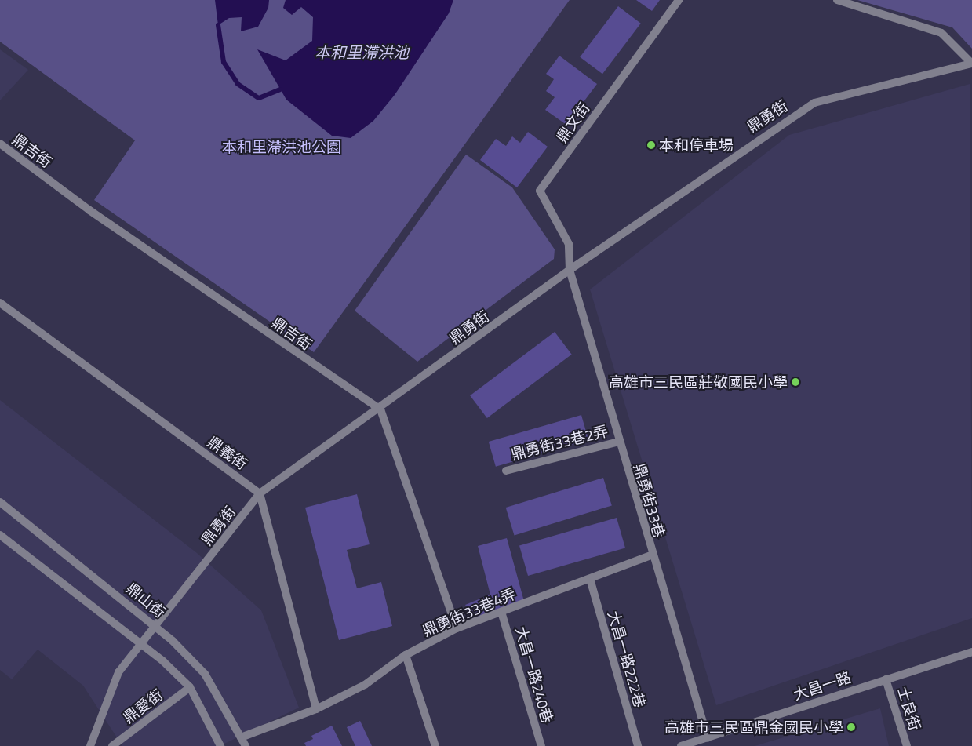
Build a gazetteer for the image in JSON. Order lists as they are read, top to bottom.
{
  "streets": {
    "street": [
      "鼎勇街",
      "鼎文街",
      "鼎吉街",
      "鼎勇街33巷2弄",
      "鼎義街",
      "鼎勇街33巷",
      "鼎山街",
      "鼎勇街33巷4弄",
      "大昌一路222巷",
      "大昌一路240巷",
      "大昌一路",
      "鼎愛街",
      "士良街"
    ]
  },
  "crossings": [
    ["鼎勇街", "鼎文街"],
    ["鼎勇街", "鼎吉街"],
    ["鼎勇街", "鼎義街"],
    ["鼎勇街", "鼎勇街33巷"],
    ["鼎勇街", "鼎山街"],
    ["鼎文街", "鼎勇街33巷"],
    ["鼎勇街33巷2弄", "鼎勇街33巷"],
    ["鼎勇街33巷", "鼎勇街33巷4弄"],
    ["鼎勇街33巷", "大昌一路"],
    ["鼎山街", "鼎勇街33巷4弄"],
    ["鼎勇街33巷4弄", "大昌一路222巷"],
    ["鼎勇街33巷4弄", "大昌一路240巷"],
    ["大昌一路", "士良街"]
  ],
  "water": ["本和里滯洪池"],
  "parks": ["本和里滯洪池公園"],
  "places": ["本和停車場", "高雄市三民區莊敬國民小學", "高雄市三民區鼎金國民小學"]
}
